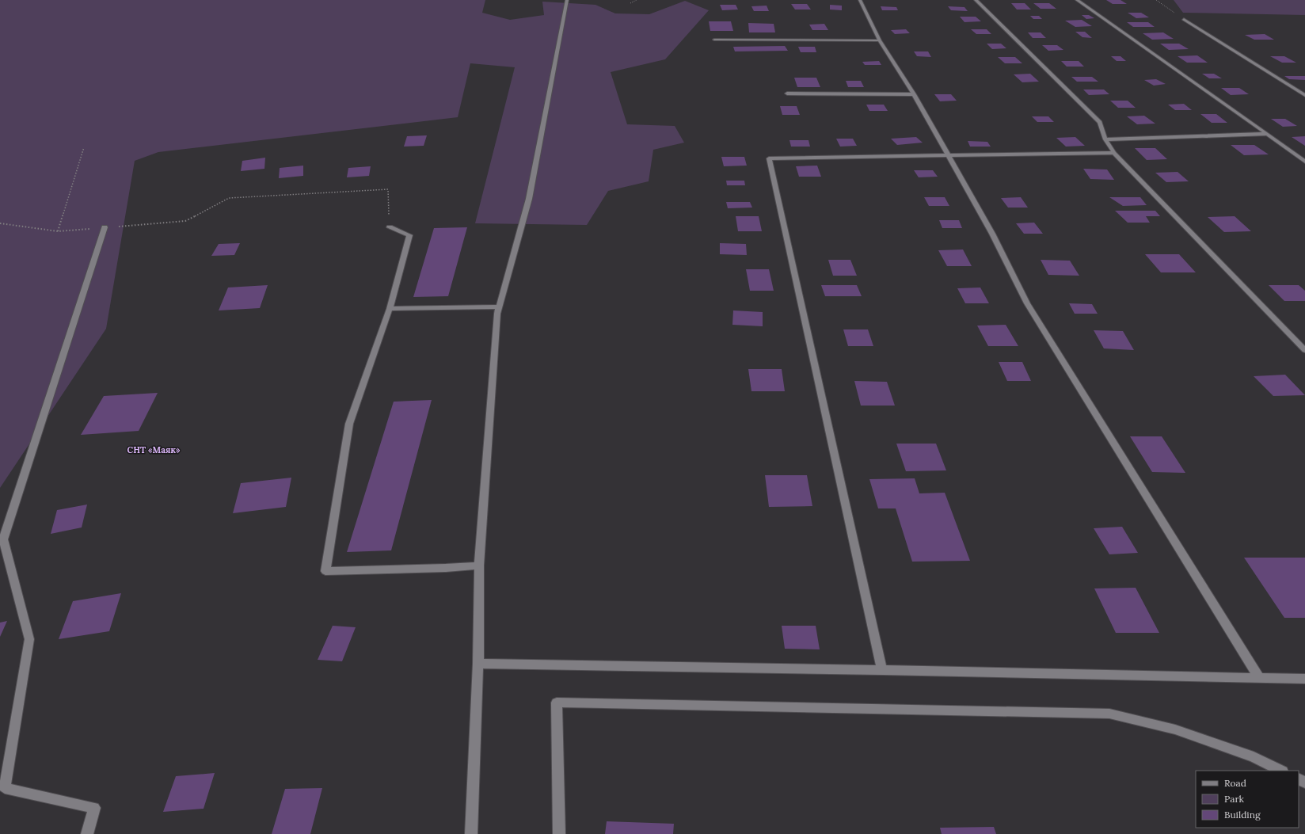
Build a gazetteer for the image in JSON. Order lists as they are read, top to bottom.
{
  "districts": ["СНТ «Маяк»"],
  "legend": ["Road", "Park", "Building"]
}
